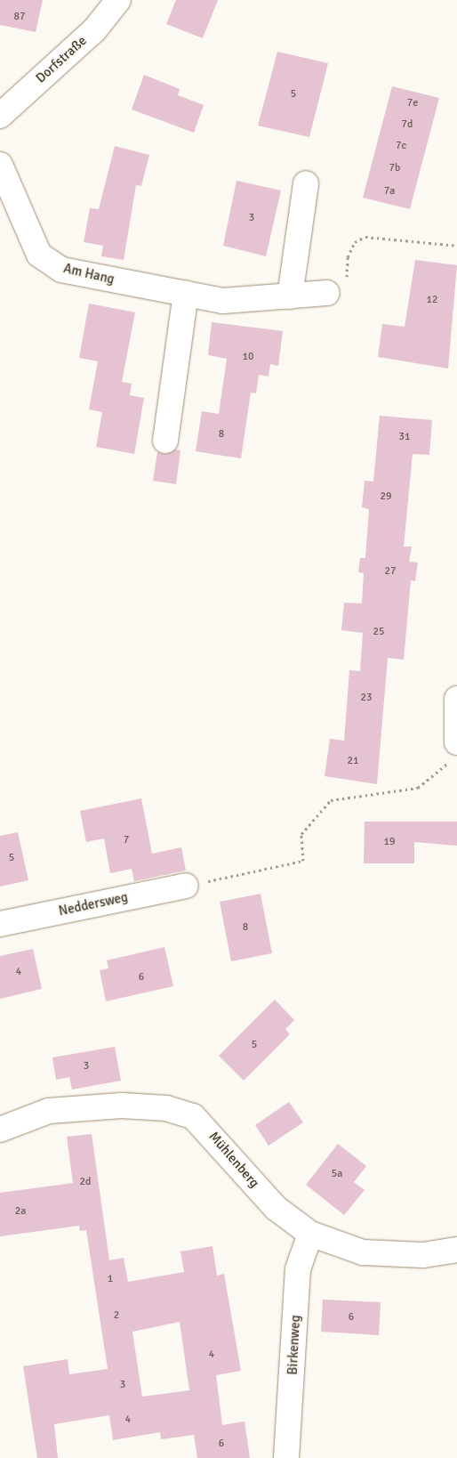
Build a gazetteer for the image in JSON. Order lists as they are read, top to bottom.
{
  "streets": {
    "street": [
      "Dorfstraße",
      "Am Hang",
      "Neddersweg",
      "Mühlenberg",
      "Birkenweg"
    ]
  },
  "crossings": [
    ["Mühlenberg", "Birkenweg"]
  ],
  "house_numbers": [
    "87",
    "5",
    "7e",
    "7d",
    "7c",
    "7b",
    "7a",
    "3",
    "12",
    "10",
    "8",
    "31",
    "29",
    "27",
    "25",
    "23",
    "21",
    "7",
    "19",
    "5",
    "8",
    "4",
    "6",
    "5",
    "3",
    "5a",
    "2d",
    "2a",
    "1",
    "2",
    "6",
    "4",
    "3",
    "4",
    "6"
  ]
}
